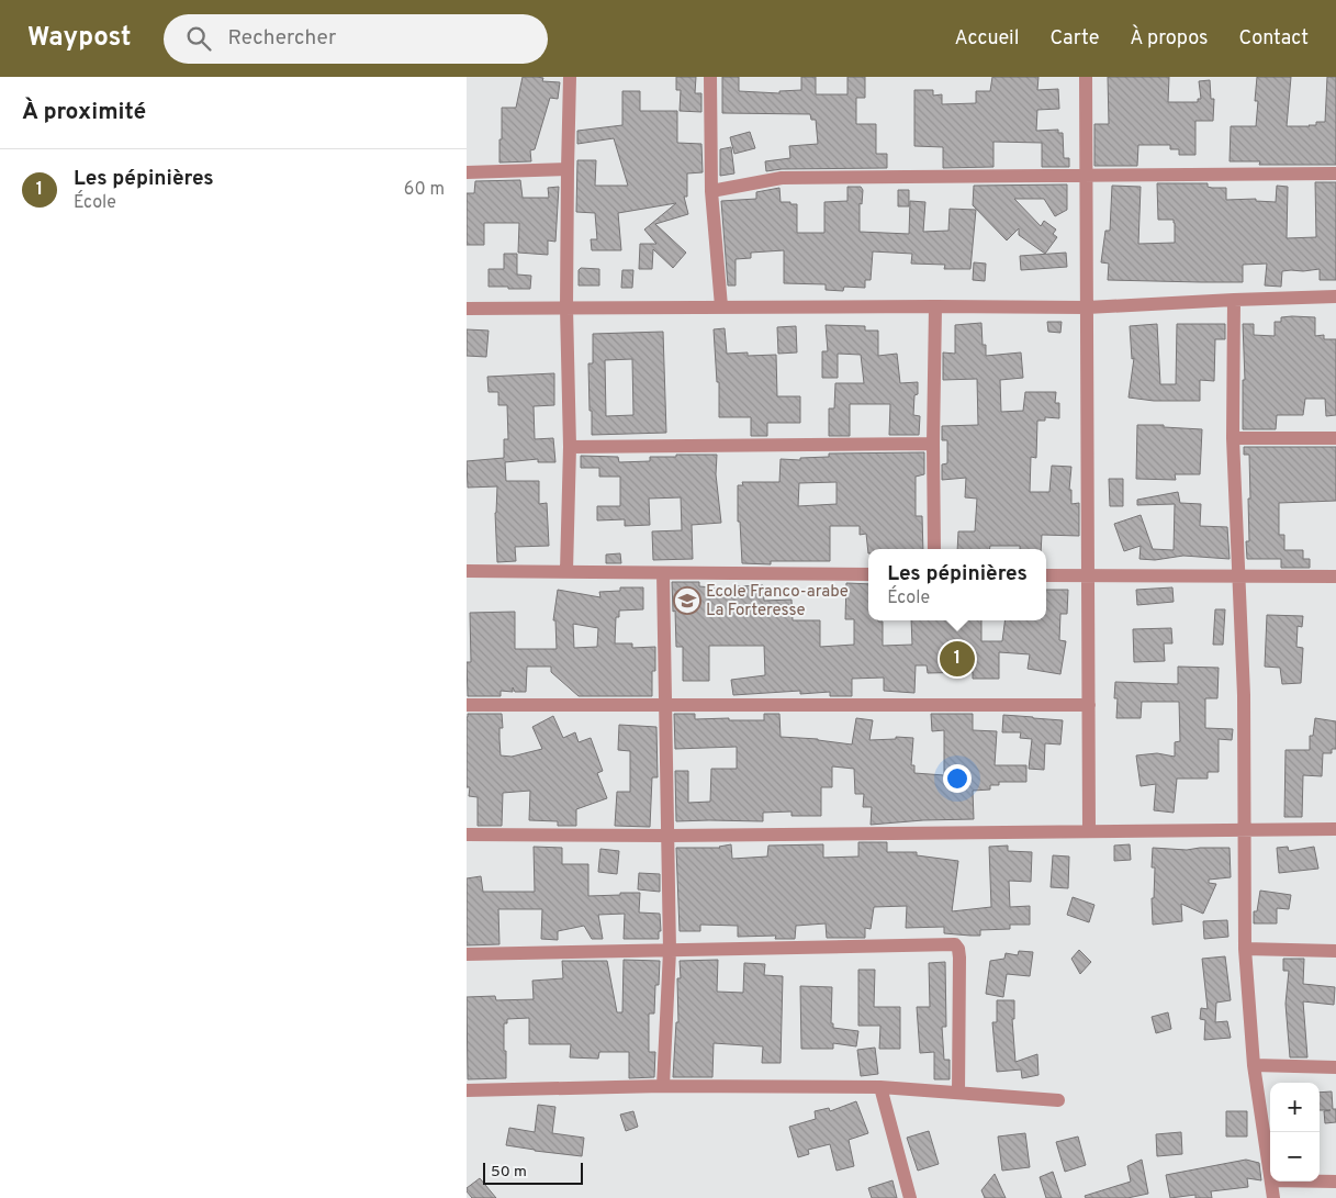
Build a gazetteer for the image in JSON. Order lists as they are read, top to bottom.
{
  "places": {
    "school or university": ["Ecole Franco-arabe La Forteresse"]
  },
  "scale_bar": "50 m",
  "page": {
    "header": "Waypost",
    "search": "Rechercher",
    "nav": [
      "Accueil",
      "Carte",
      "À propos",
      "Contact"
    ],
    "heading": "À proximité",
    "list": [
      {
        "mark": "1",
        "name": "Les pépinières",
        "note": "École",
        "value": "60 m"
      }
    ],
    "popup": ["Les pépinières", "École"],
    "pins": "1",
    "map_buttons": ["+", "−"],
    "scale": "50 m"
  }
}
